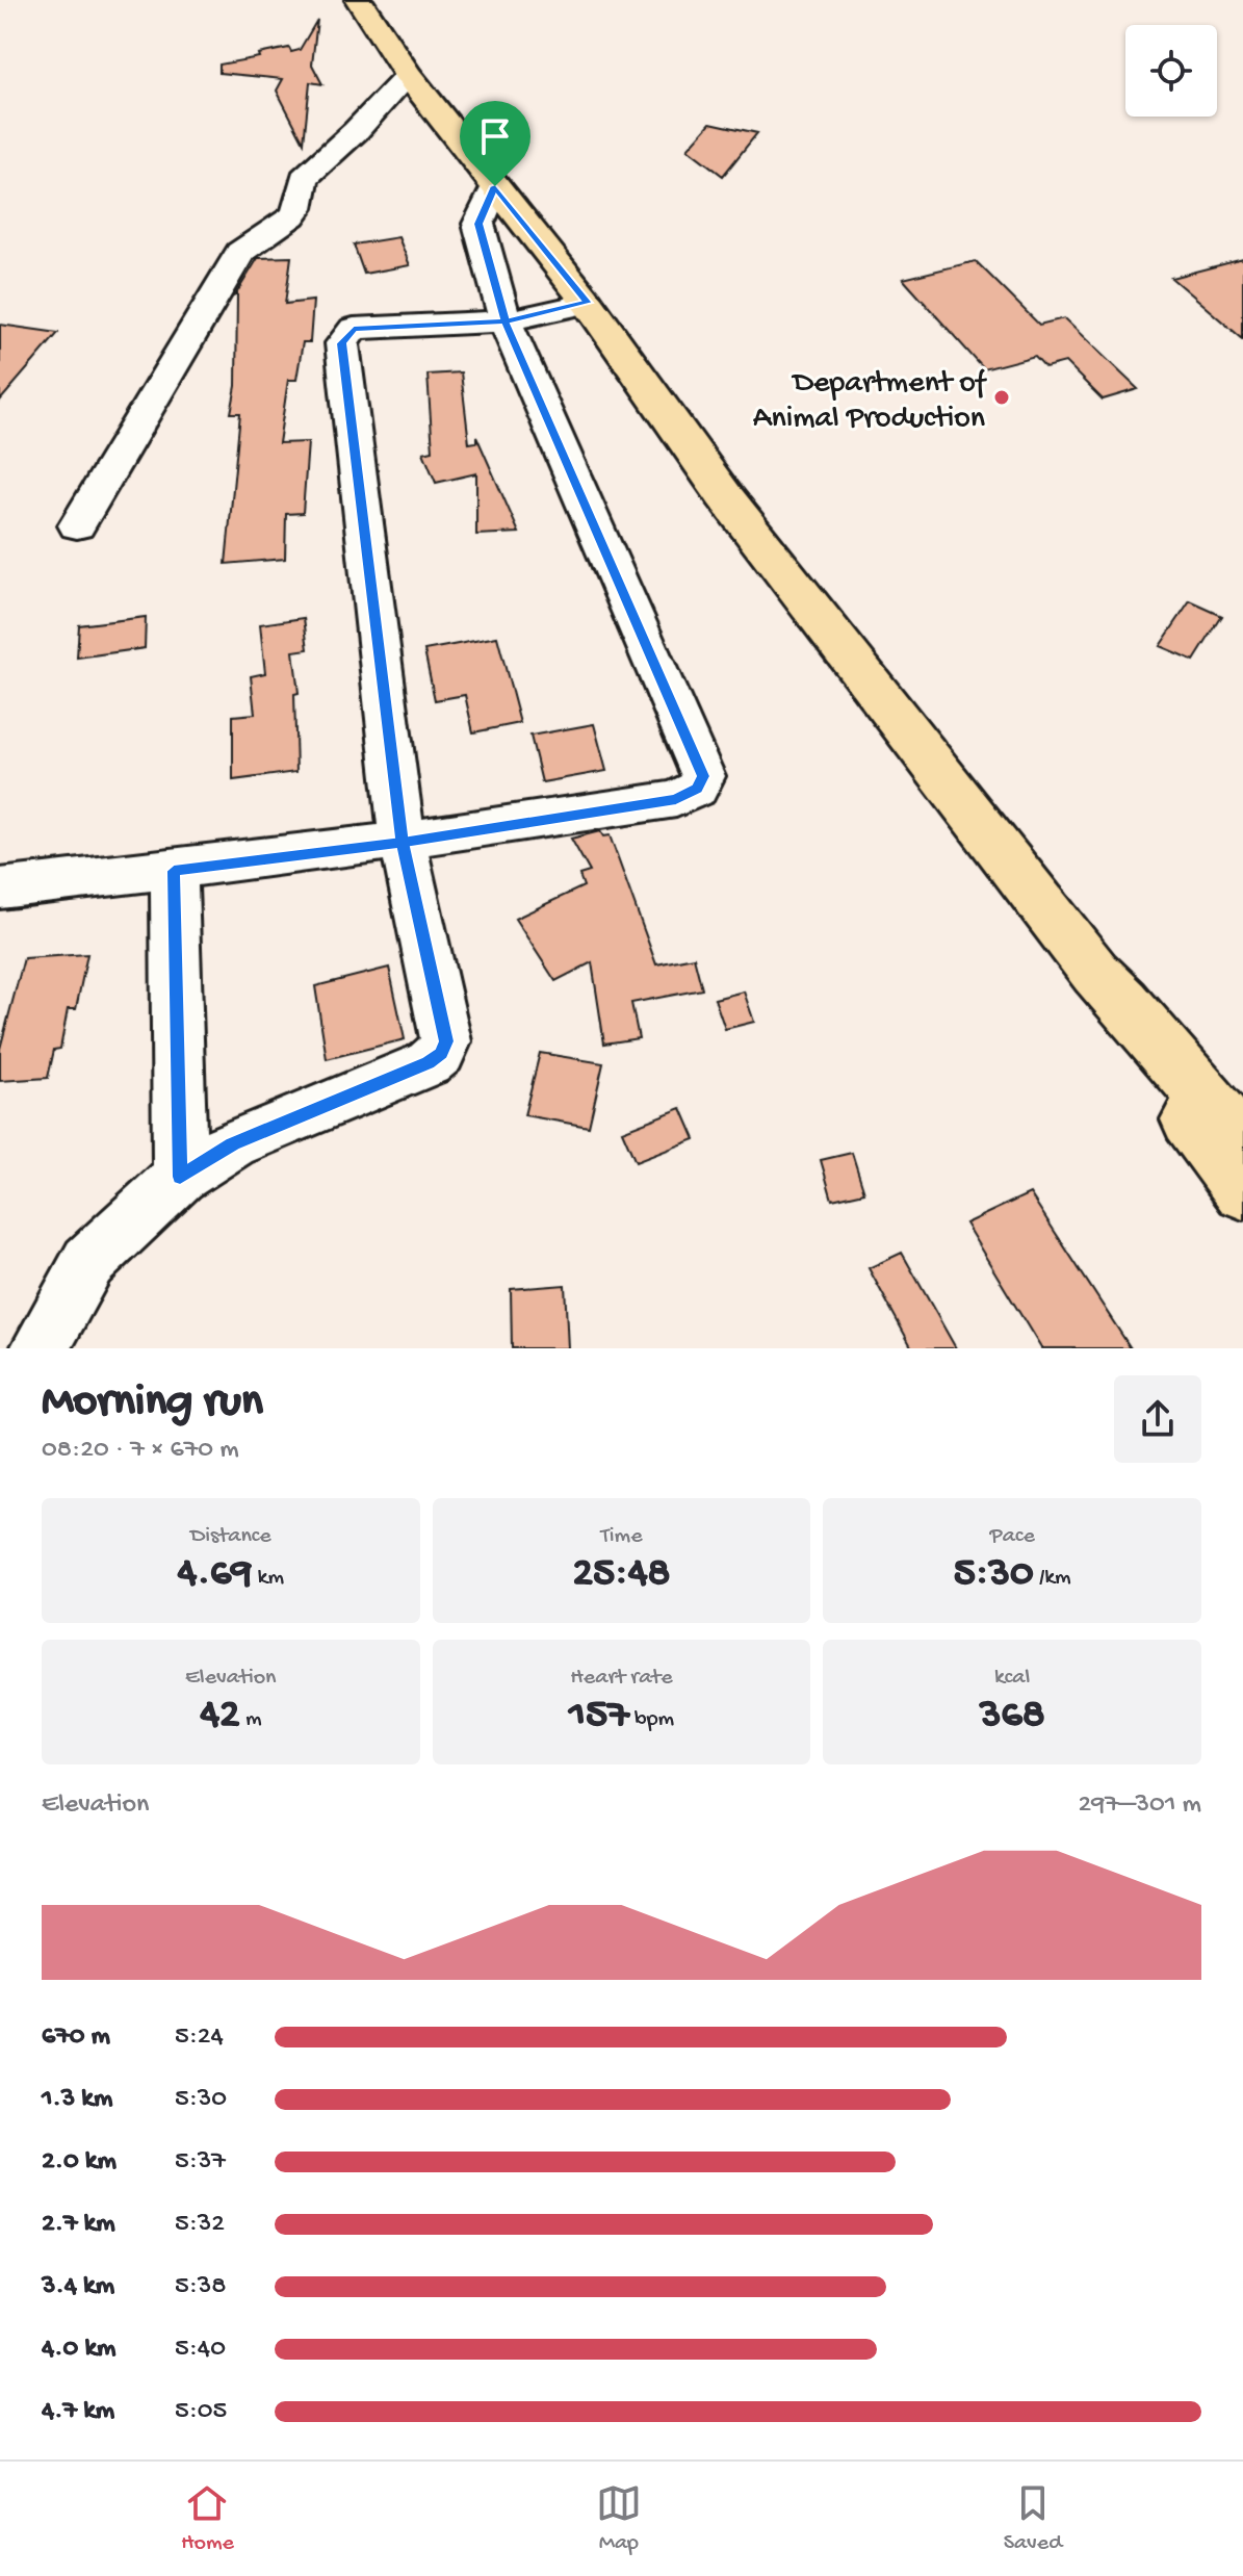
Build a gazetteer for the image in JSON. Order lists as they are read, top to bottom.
{
  "places": ["Department of Animal Production"],
  "page": {
    "heading": ["Morning run", "08:20 · 7 × 670 m"],
    "stats": [
      ["Distance", "4.69 km"],
      ["Time", "25:48"],
      ["Pace", "5:30 /km"],
      ["Elevation", "42 m"],
      ["Heart rate", "157 bpm"],
      ["kcal", "368"]
    ],
    "chart": ["Elevation", "297–301 m"],
    "list": [
      {
        "name": "670 m",
        "note": "5:24"
      },
      {
        "name": "1.3 km",
        "note": "5:30"
      },
      {
        "name": "2.0 km",
        "note": "5:37"
      },
      {
        "name": "2.7 km",
        "note": "5:32"
      },
      {
        "name": "3.4 km",
        "note": "5:38"
      },
      {
        "name": "4.0 km",
        "note": "5:40"
      },
      {
        "name": "4.7 km",
        "note": "5:05"
      }
    ],
    "tabs": ["Home", "Map", "Saved"]
  }
}
